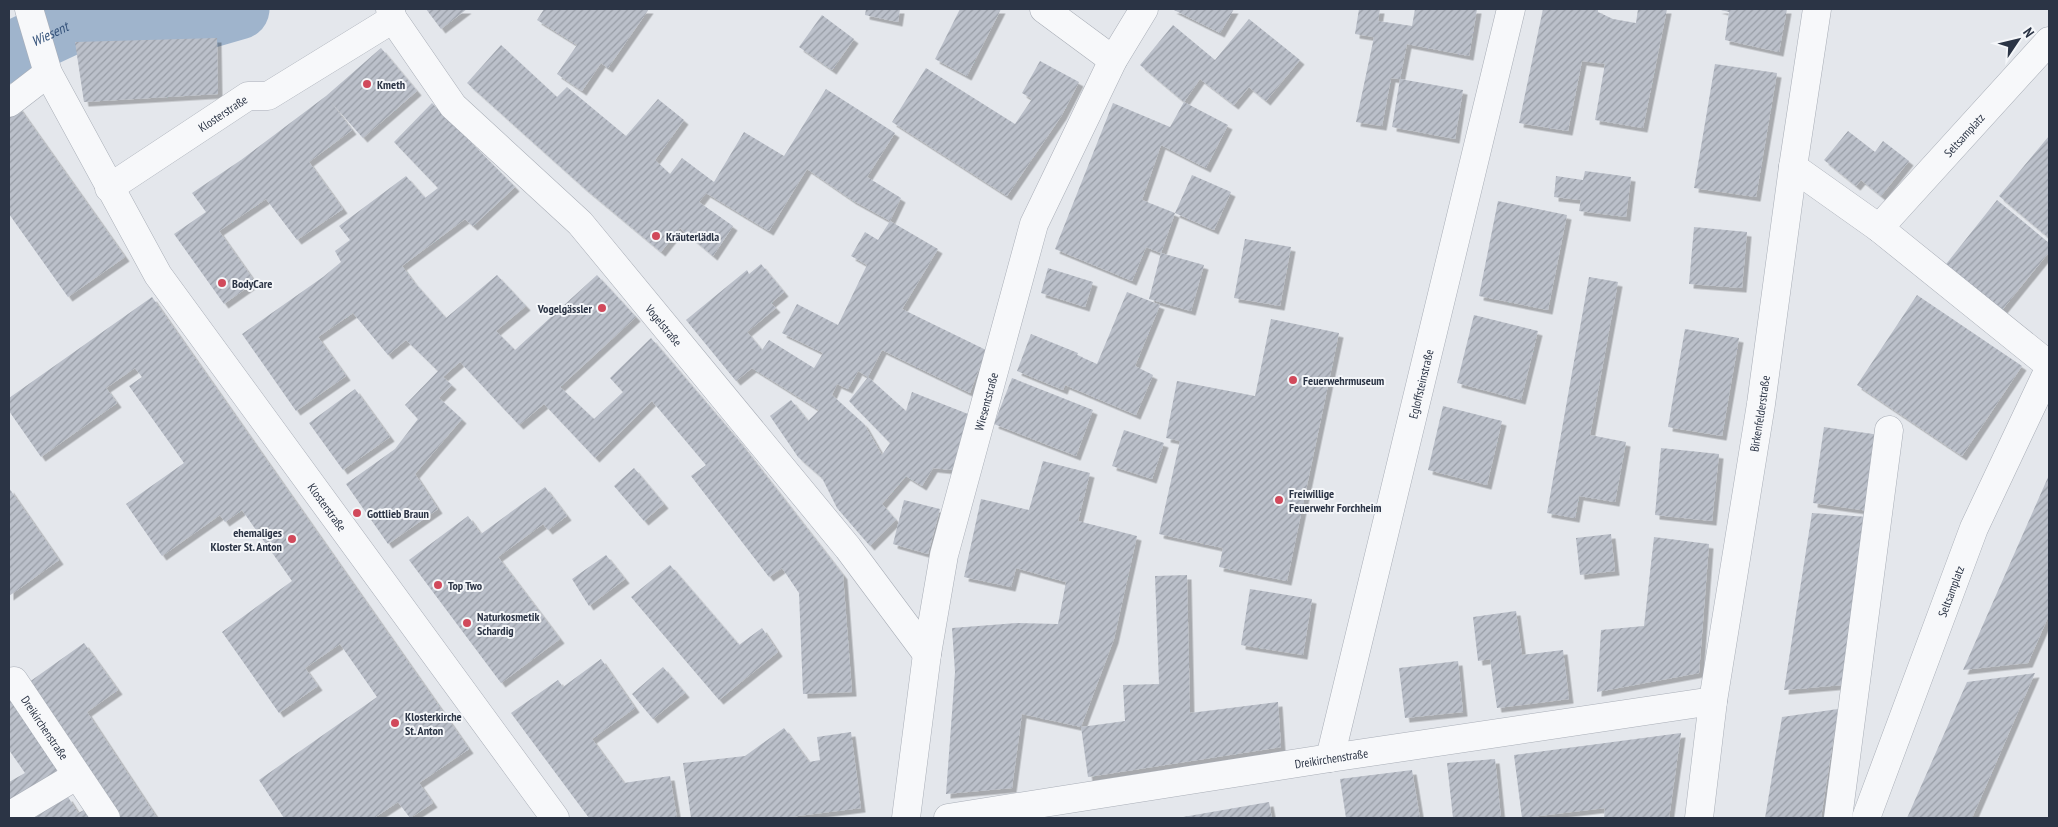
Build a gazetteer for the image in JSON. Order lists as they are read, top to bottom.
{
  "streets": {
    "street": [
      "Klosterstraße",
      "Seltsamplatz",
      "Vogelstraße",
      "Egloffsteinstraße",
      "Wiesentstraße",
      "Birkenfelderstraße",
      "Dreikirchenstraße"
    ]
  },
  "crossings": [
    ["Klosterstraße", "Vogelstraße"],
    ["Vogelstraße", "Wiesentstraße"],
    ["Egloffsteinstraße", "Dreikirchenstraße"],
    ["Birkenfelderstraße", "Dreikirchenstraße"]
  ],
  "water": ["Wiesent"],
  "places": [
    "Kmeth",
    "Kräuterlädla",
    "BodyCare",
    "Vogelgässler",
    "Feuerwehrmuseum",
    "Freiwillige Feuerwehr Forchheim",
    "Gottlieb Braun",
    "ehemaliges Kloster St. Anton",
    "Top Two",
    "Naturkosmetik Schardig",
    "Klosterkirche St. Anton"
  ],
  "north": "top right"
}
